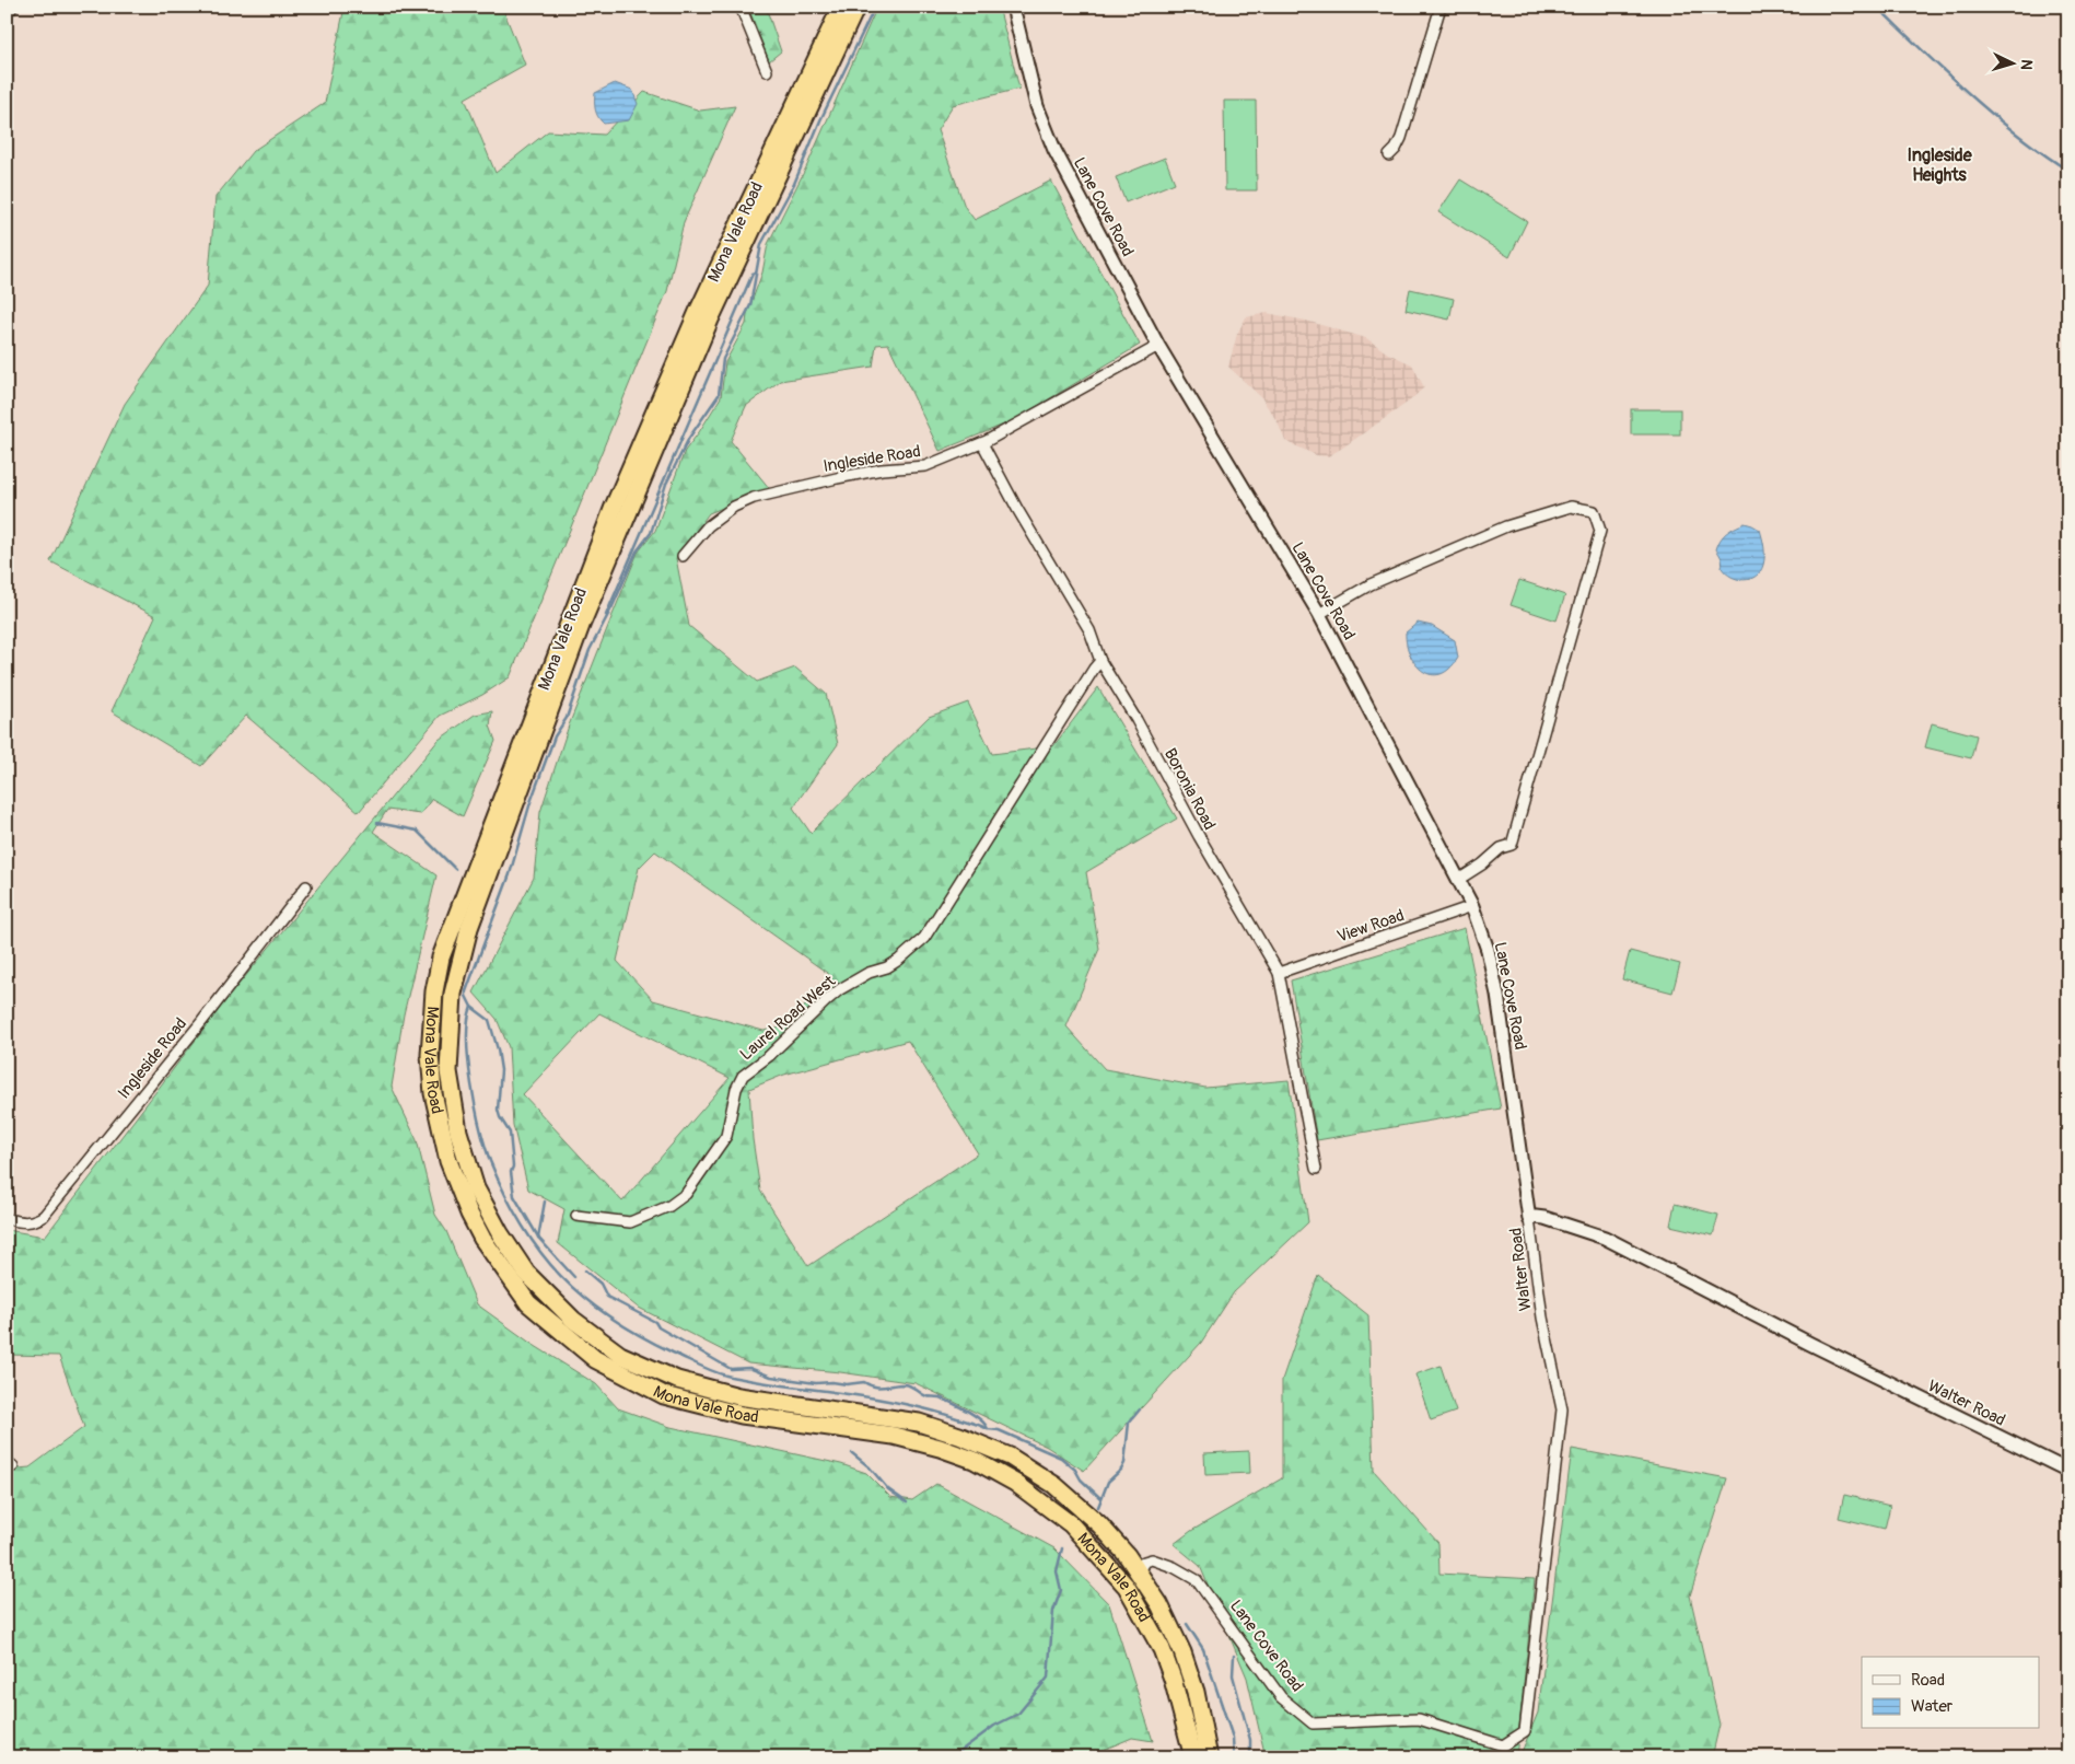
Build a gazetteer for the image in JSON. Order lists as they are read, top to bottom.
{
  "streets": {
    "highway": ["Mona Vale Road"],
    "street": [
      "Lane Cove Road",
      "Ingleside Road",
      "Boronia Road",
      "View Road",
      "Laurel Road West",
      "Walter Road"
    ]
  },
  "crossings": [
    ["Lane Cove Road", "Mona Vale Road"],
    ["Lane Cove Road", "Ingleside Road"],
    ["Lane Cove Road", "View Road"],
    ["Lane Cove Road", "Walter Road"],
    ["Ingleside Road", "Boronia Road"],
    ["Boronia Road", "View Road"],
    ["Boronia Road", "Laurel Road West"]
  ],
  "districts": ["Ingleside Heights"],
  "legend": ["Road", "Water"],
  "north": "right"
}
